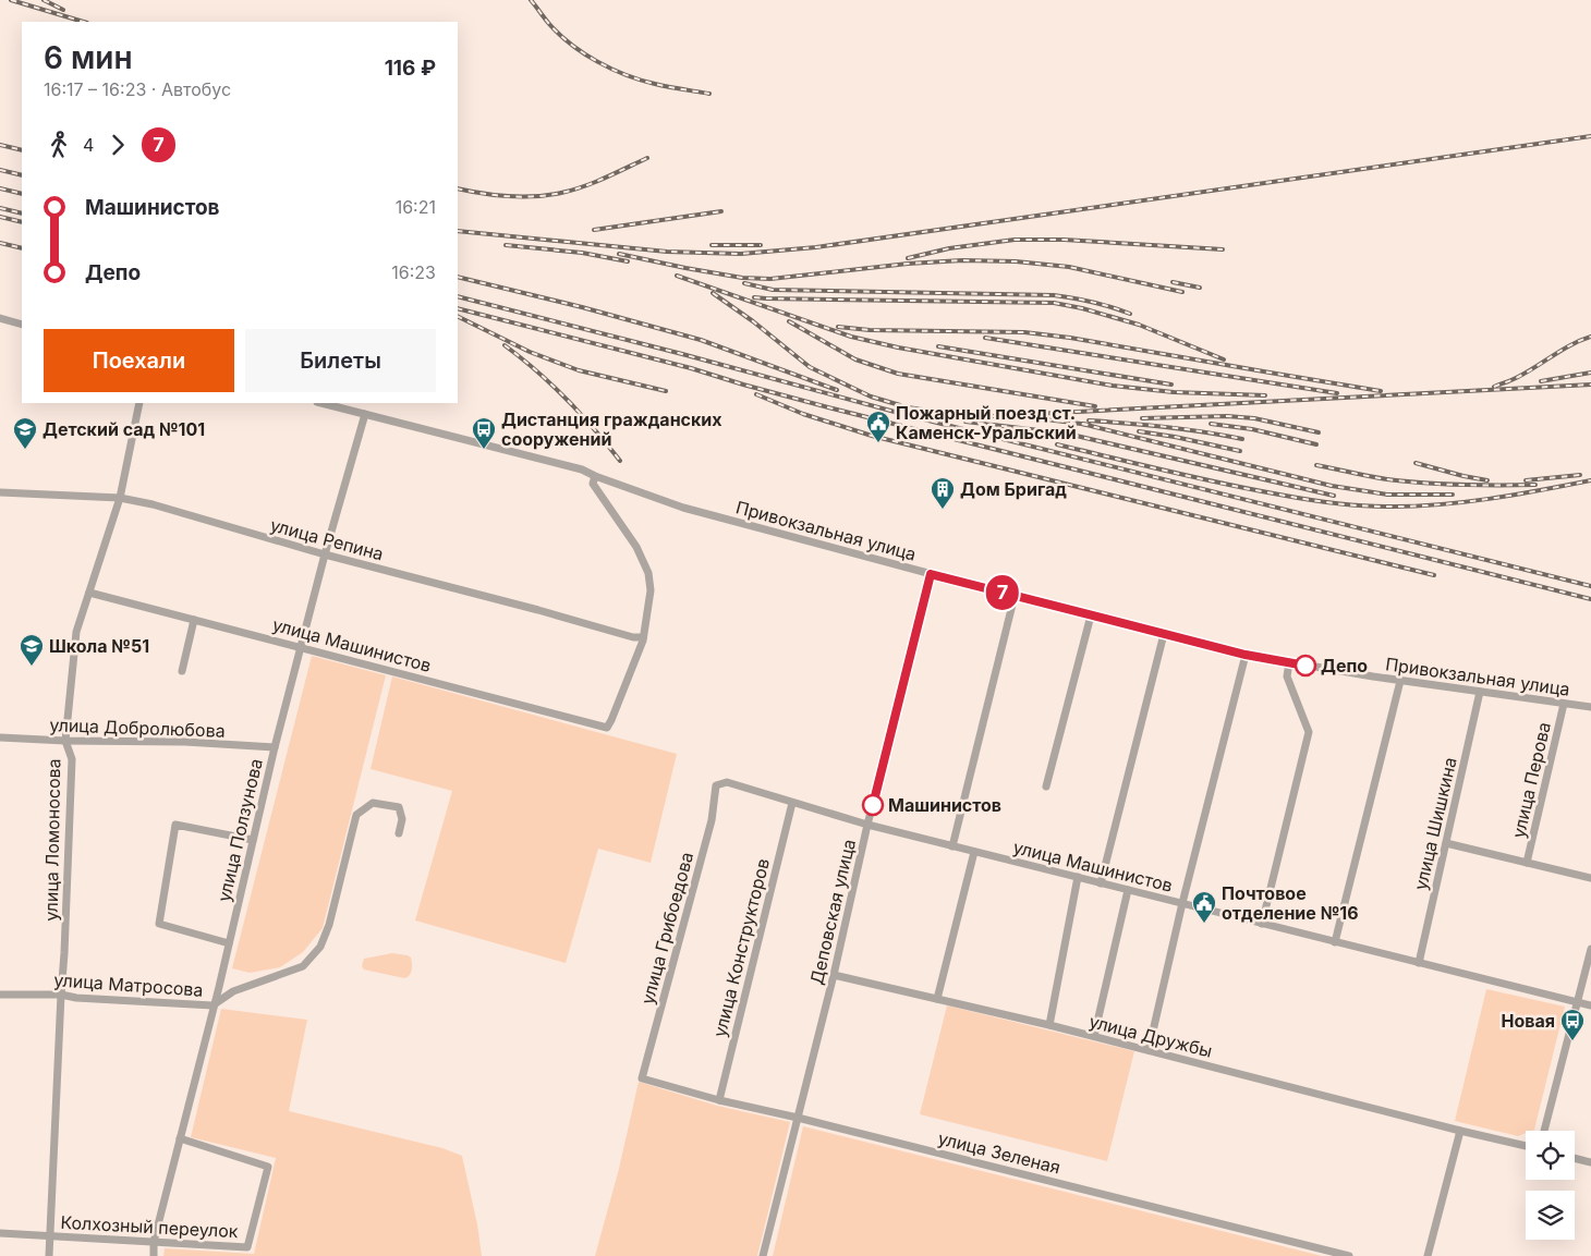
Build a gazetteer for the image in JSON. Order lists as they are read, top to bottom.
{
  "streets": {
    "street": [
      "Привокзальная улица",
      "улица Репина",
      "улица Машинистов",
      "улица Добролюбова",
      "улица Перова",
      "улица Шишкина",
      "улица Ползунова",
      "улица Ломоносова",
      "Деповская улица",
      "улица Грибоедова",
      "улица Конструкторов",
      "улица Матросова",
      "улица Дружбы",
      "улица Зеленая",
      "Колхозный переулок"
    ]
  },
  "crossings": [
    ["Привокзальная улица", "улица Перова"],
    ["Привокзальная улица", "улица Шишкина"],
    ["Привокзальная улица", "улица Ползунова"],
    ["Привокзальная улица", "Деповская улица"],
    ["улица Репина", "улица Машинистов"],
    ["улица Репина", "улица Ползунова"],
    ["улица Репина", "улица Ломоносова"],
    ["улица Машинистов", "улица Шишкина"],
    ["улица Машинистов", "улица Ползунова"],
    ["улица Машинистов", "улица Ломоносова"],
    ["улица Машинистов", "Деповская улица"],
    ["улица Машинистов", "улица Грибоедова"],
    ["улица Машинистов", "улица Конструкторов"],
    ["улица Добролюбова", "улица Ползунова"],
    ["улица Добролюбова", "улица Ломоносова"],
    ["улица Ползунова", "улица Матросова"],
    ["улица Ползунова", "Колхозный переулок"],
    ["улица Ломоносова", "улица Матросова"],
    ["улица Ломоносова", "Колхозный переулок"],
    ["Деповская улица", "улица Дружбы"],
    ["Деповская улица", "улица Зеленая"],
    ["улица Грибоедова", "улица Зеленая"],
    ["улица Конструкторов", "улица Зеленая"]
  ],
  "places": {
    "public building": ["Пожарный поезд ст. Каменск-Уральский", "Почтовое отделение №16"],
    "school or university": ["Детский сад №101", "Школа №51"],
    "bus stop": ["Дистанция гражданских сооружений", "Новая"],
    "building": ["Дом Бригад"],
    "other": ["Депо", "Машинистов"]
  },
  "lines": ["bus line 7"],
  "page": {
    "on_map": "7",
    "heading": ["6 мин", "16:17 – 16:23 · Автобус", "116 ₽"],
    "legs": ["4", "7"],
    "list": [
      {
        "name": "Машинистов",
        "value": "16:21"
      },
      {
        "name": "Депо",
        "value": "16:23"
      }
    ],
    "buttons": ["Поехали", "Билеты"]
  }
}
